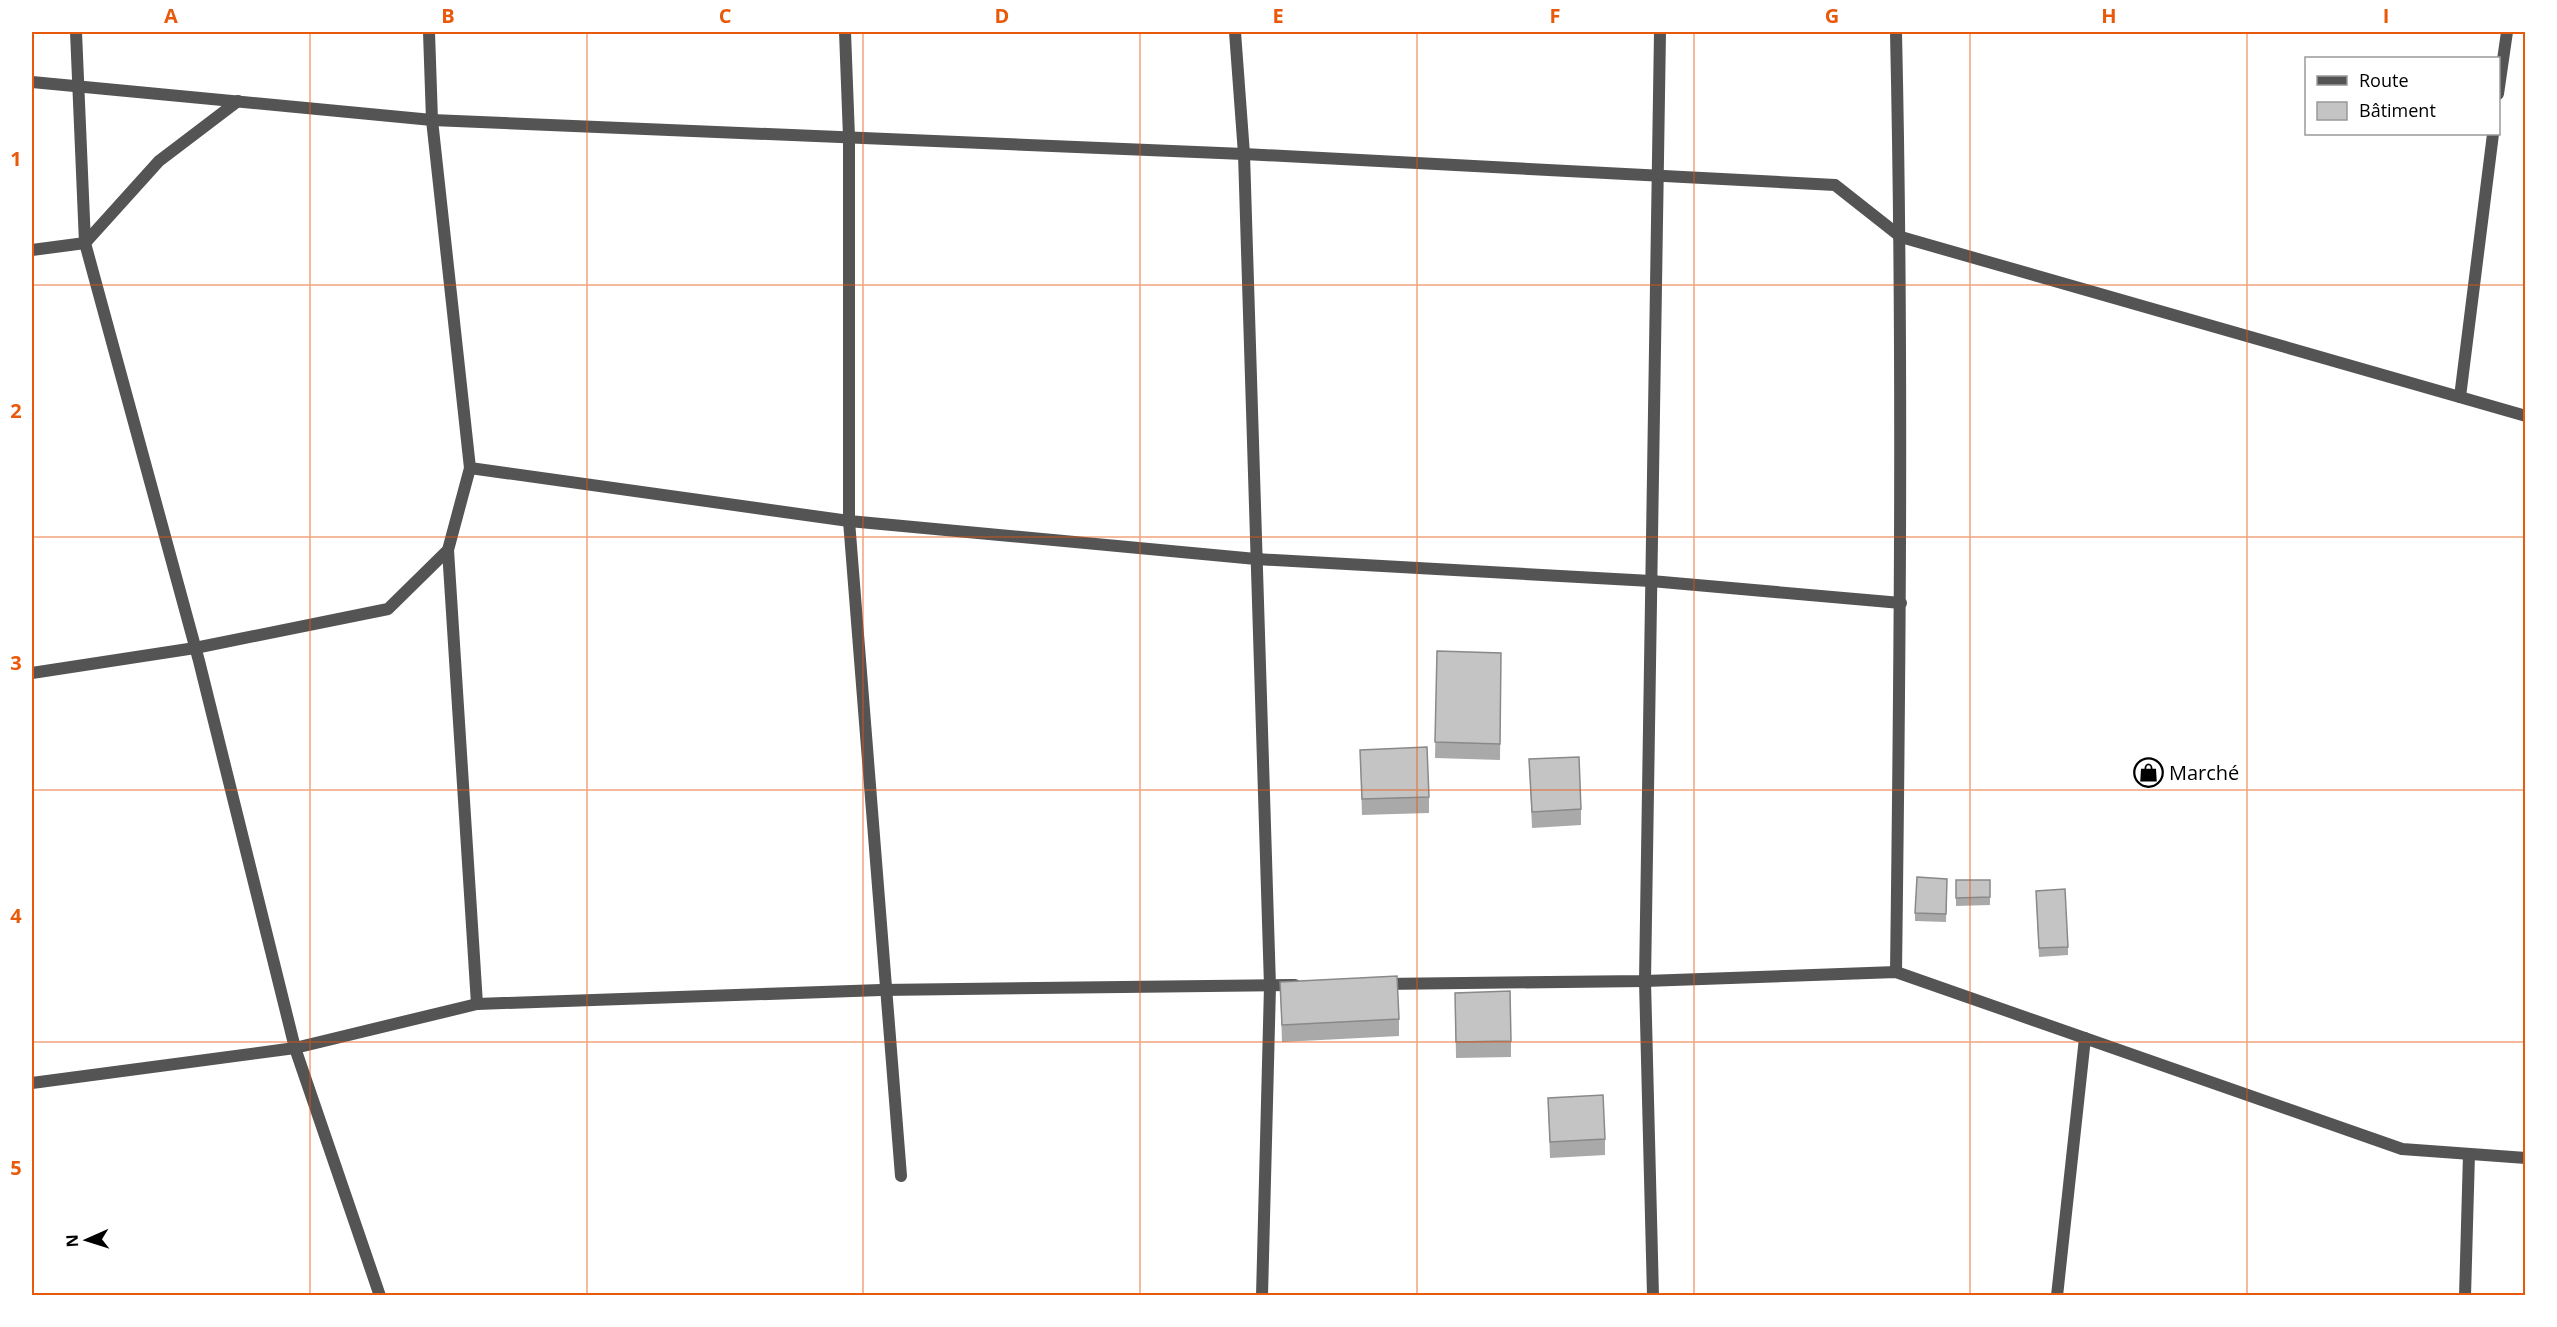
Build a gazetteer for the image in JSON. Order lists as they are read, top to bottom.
{
  "places": {
    "shop": ["Marché"]
  },
  "legend": ["Route", "Bâtiment"],
  "north": "left",
  "grid": {
    "columns": [
      "A",
      "B",
      "C",
      "D",
      "E",
      "F",
      "G",
      "H",
      "I"
    ],
    "rows": [
      "1",
      "2",
      "3",
      "4",
      "5"
    ]
  }
}
